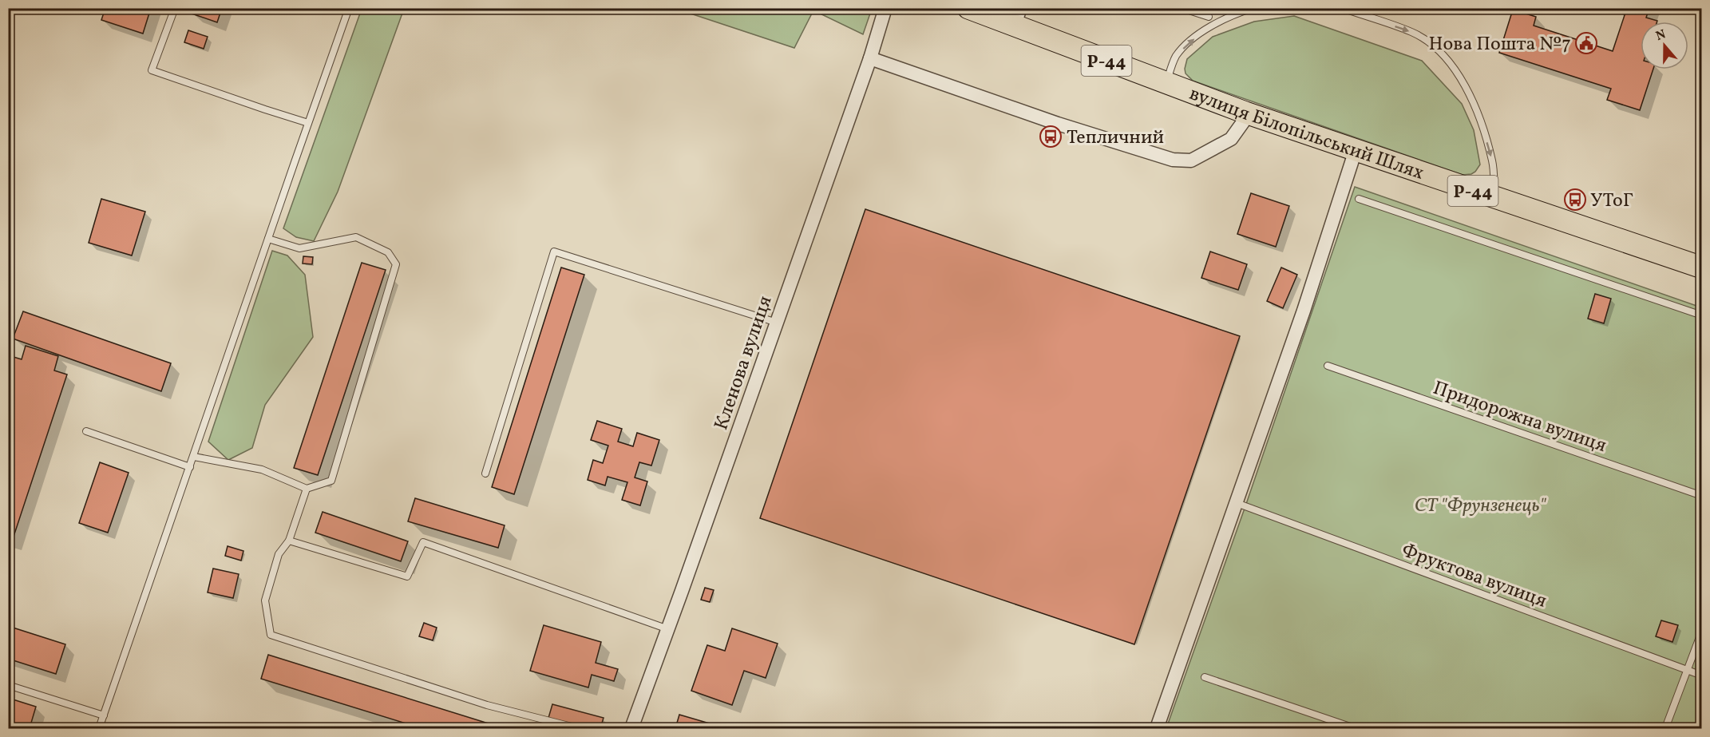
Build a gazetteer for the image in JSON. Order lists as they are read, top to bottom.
{
  "streets": {
    "main road": ["Р-44", "вулиця Білопільський Шлях"],
    "street": ["Кленова вулиця"],
    "lane": ["Придорожна вулиця", "Фруктова вулиця"]
  },
  "parks": ["СТ \"Фрунзенець\""],
  "places": {
    "public building": ["Нова Пошта №7"],
    "bus stop": ["Тепличний", "УТоГ"]
  },
  "north": "top"
}
